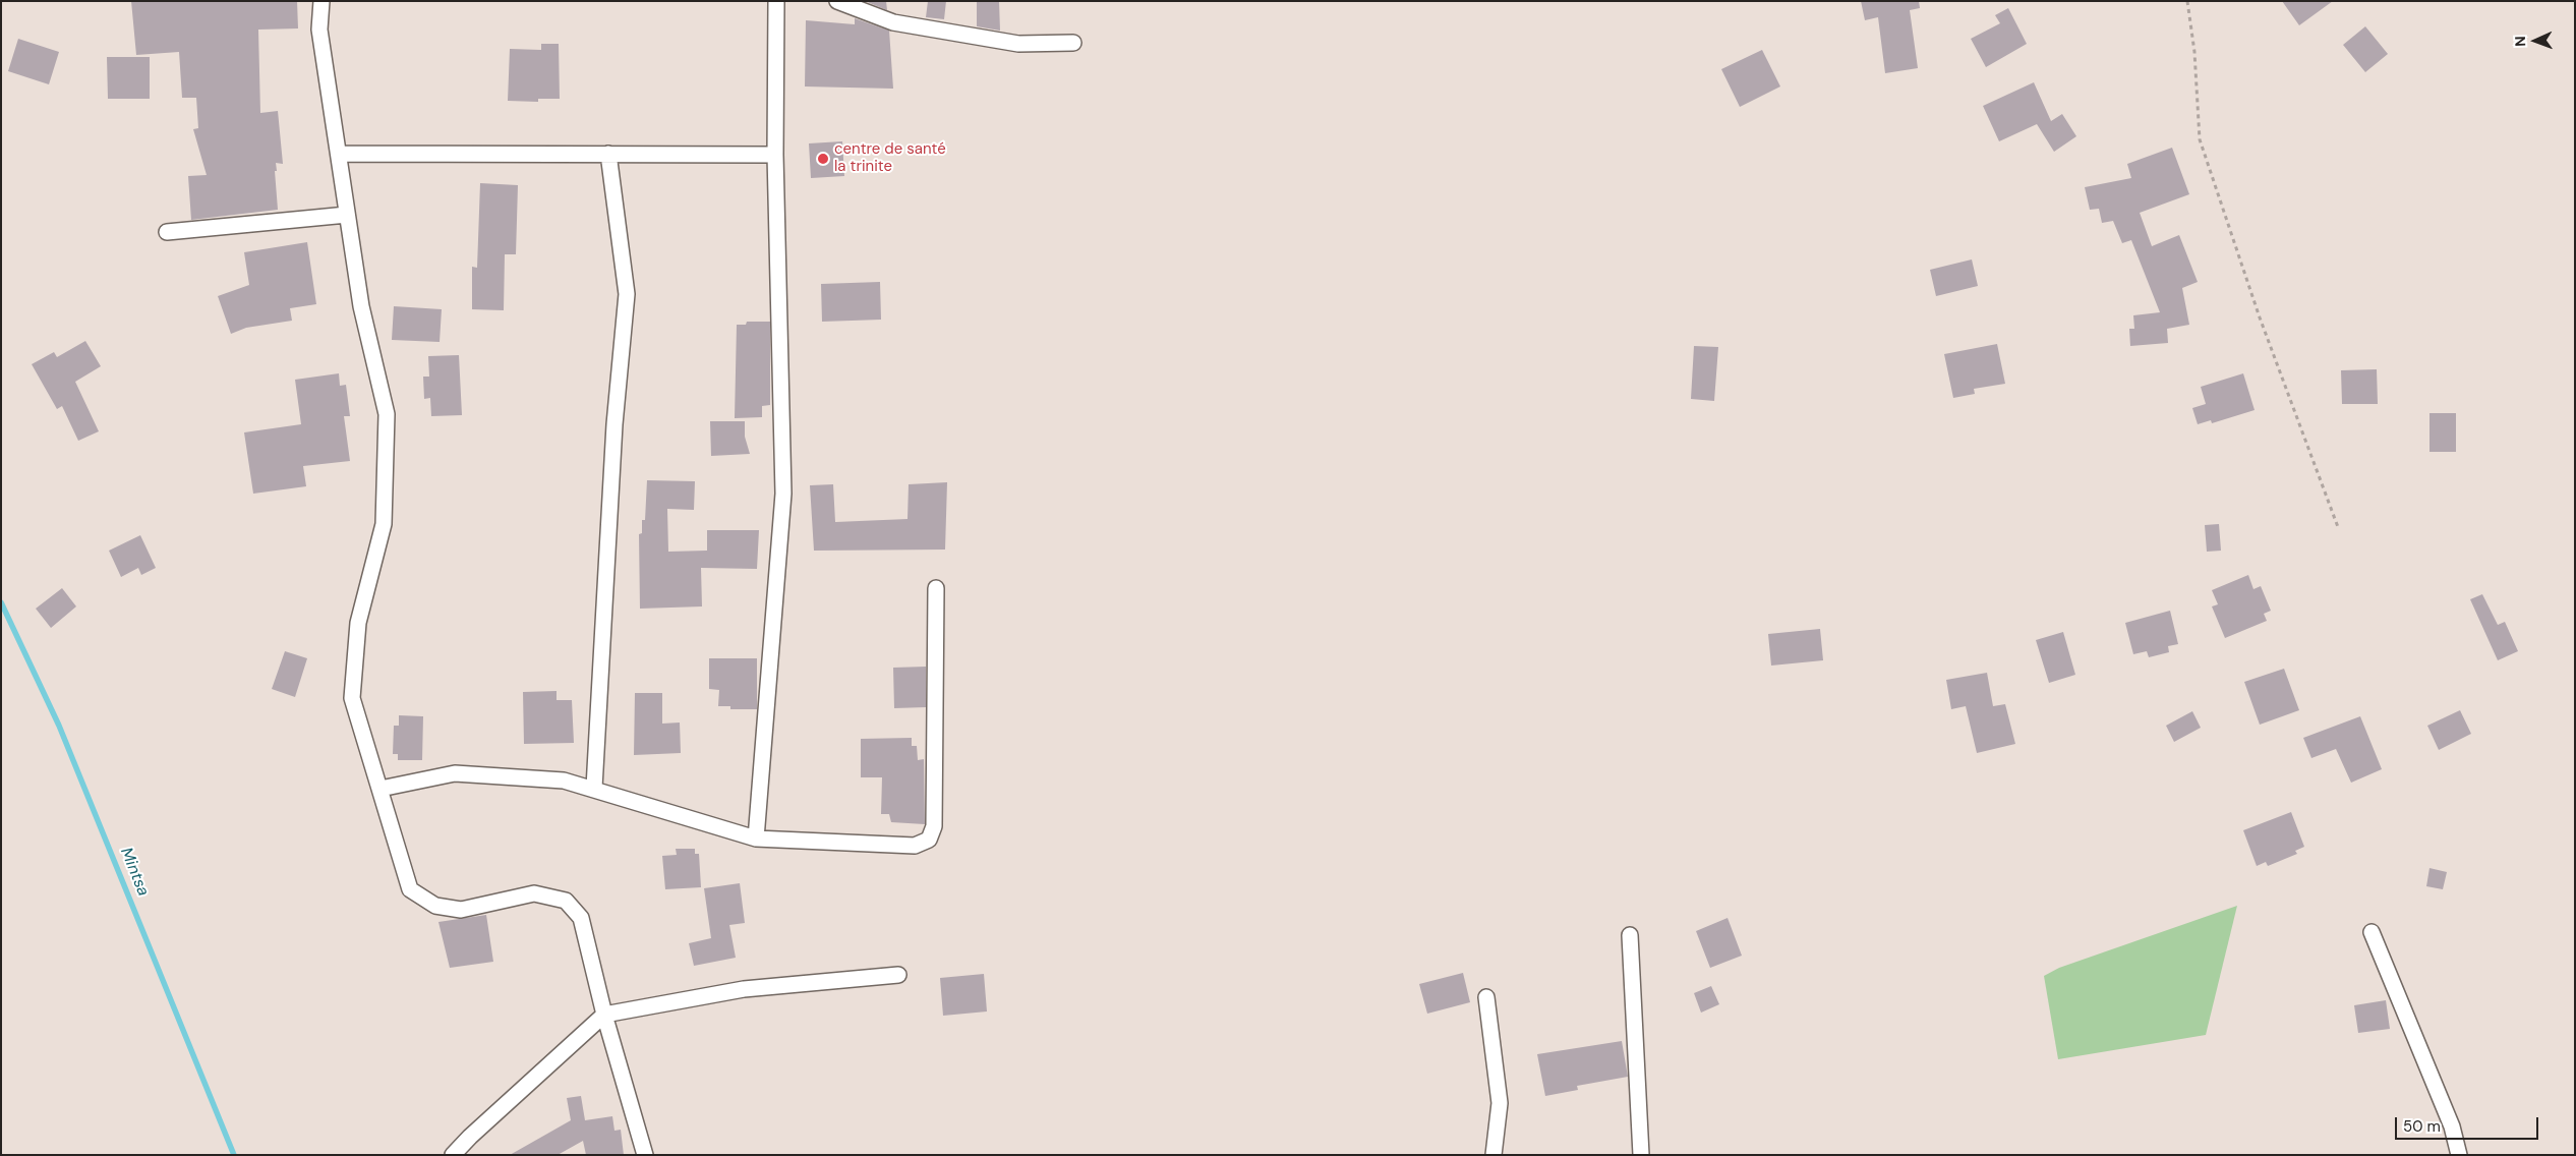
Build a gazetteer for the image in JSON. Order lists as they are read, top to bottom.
{
  "water": ["Mintsa"],
  "places": ["centre de santé la trinite"],
  "scale_bar": "50 m",
  "north": "left"
}
